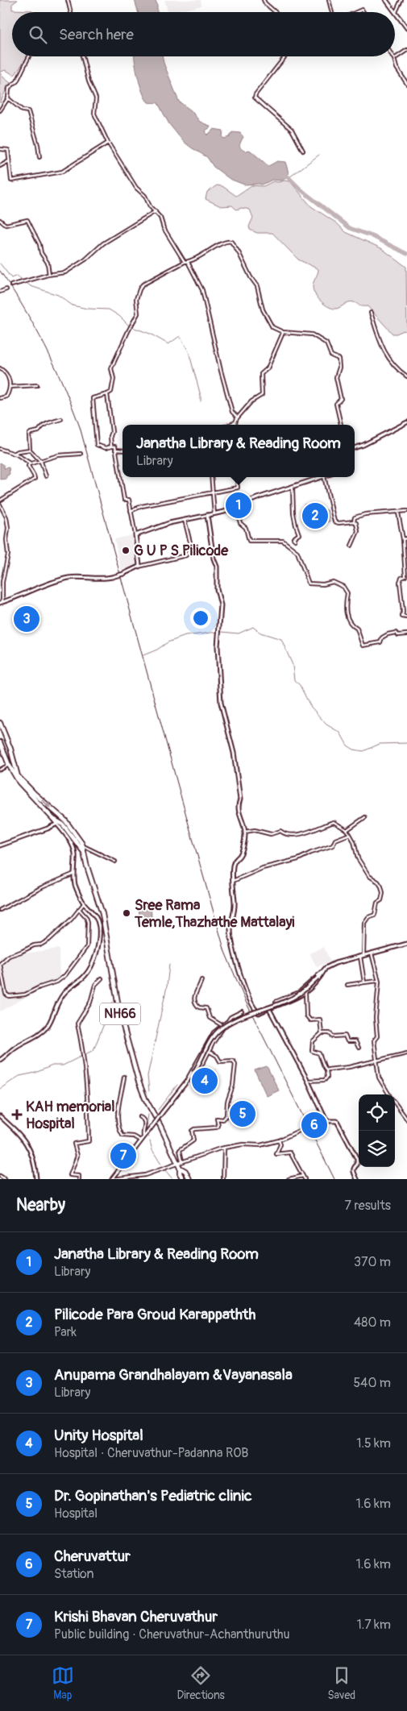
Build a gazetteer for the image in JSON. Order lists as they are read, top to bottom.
{
  "streets": {
    "highway": ["NH66"]
  },
  "places": {
    "other": ["G U P S Pilicode", "Sree Rama Temle,Thazhathe Mattalayi"],
    "health": ["KAH memorial Hospital"]
  },
  "page": {
    "search": "Search here",
    "popup": ["Janatha Library & Reading Room", "Library"],
    "pins": [
      "1",
      "2",
      "3",
      "4",
      "5",
      "6",
      "7"
    ],
    "heading": ["Nearby", "7 results"],
    "list": [
      {
        "mark": "1",
        "name": "Janatha Library & Reading Room",
        "note": "Library",
        "value": "370 m"
      },
      {
        "mark": "2",
        "name": "Pilicode Para Groud Karappathth",
        "note": "Park",
        "value": "480 m"
      },
      {
        "mark": "3",
        "name": "Anupama Grandhalayam &Vayanasala",
        "note": "Library",
        "value": "540 m"
      },
      {
        "mark": "4",
        "name": "Unity Hospital",
        "note": "Hospital · Cheruvathur-Padanna ROB",
        "value": "1.5 km"
      },
      {
        "mark": "5",
        "name": "Dr. Gopinathan's Pediatric clinic",
        "note": "Hospital",
        "value": "1.6 km"
      },
      {
        "mark": "6",
        "name": "Cheruvattur",
        "note": "Station",
        "value": "1.6 km"
      },
      {
        "mark": "7",
        "name": "Krishi Bhavan Cheruvathur",
        "note": "Public building · Cheruvathur-Achanthuruthu",
        "value": "1.7 km"
      }
    ],
    "nav": ["Map", "Directions", "Saved"]
  }
}
